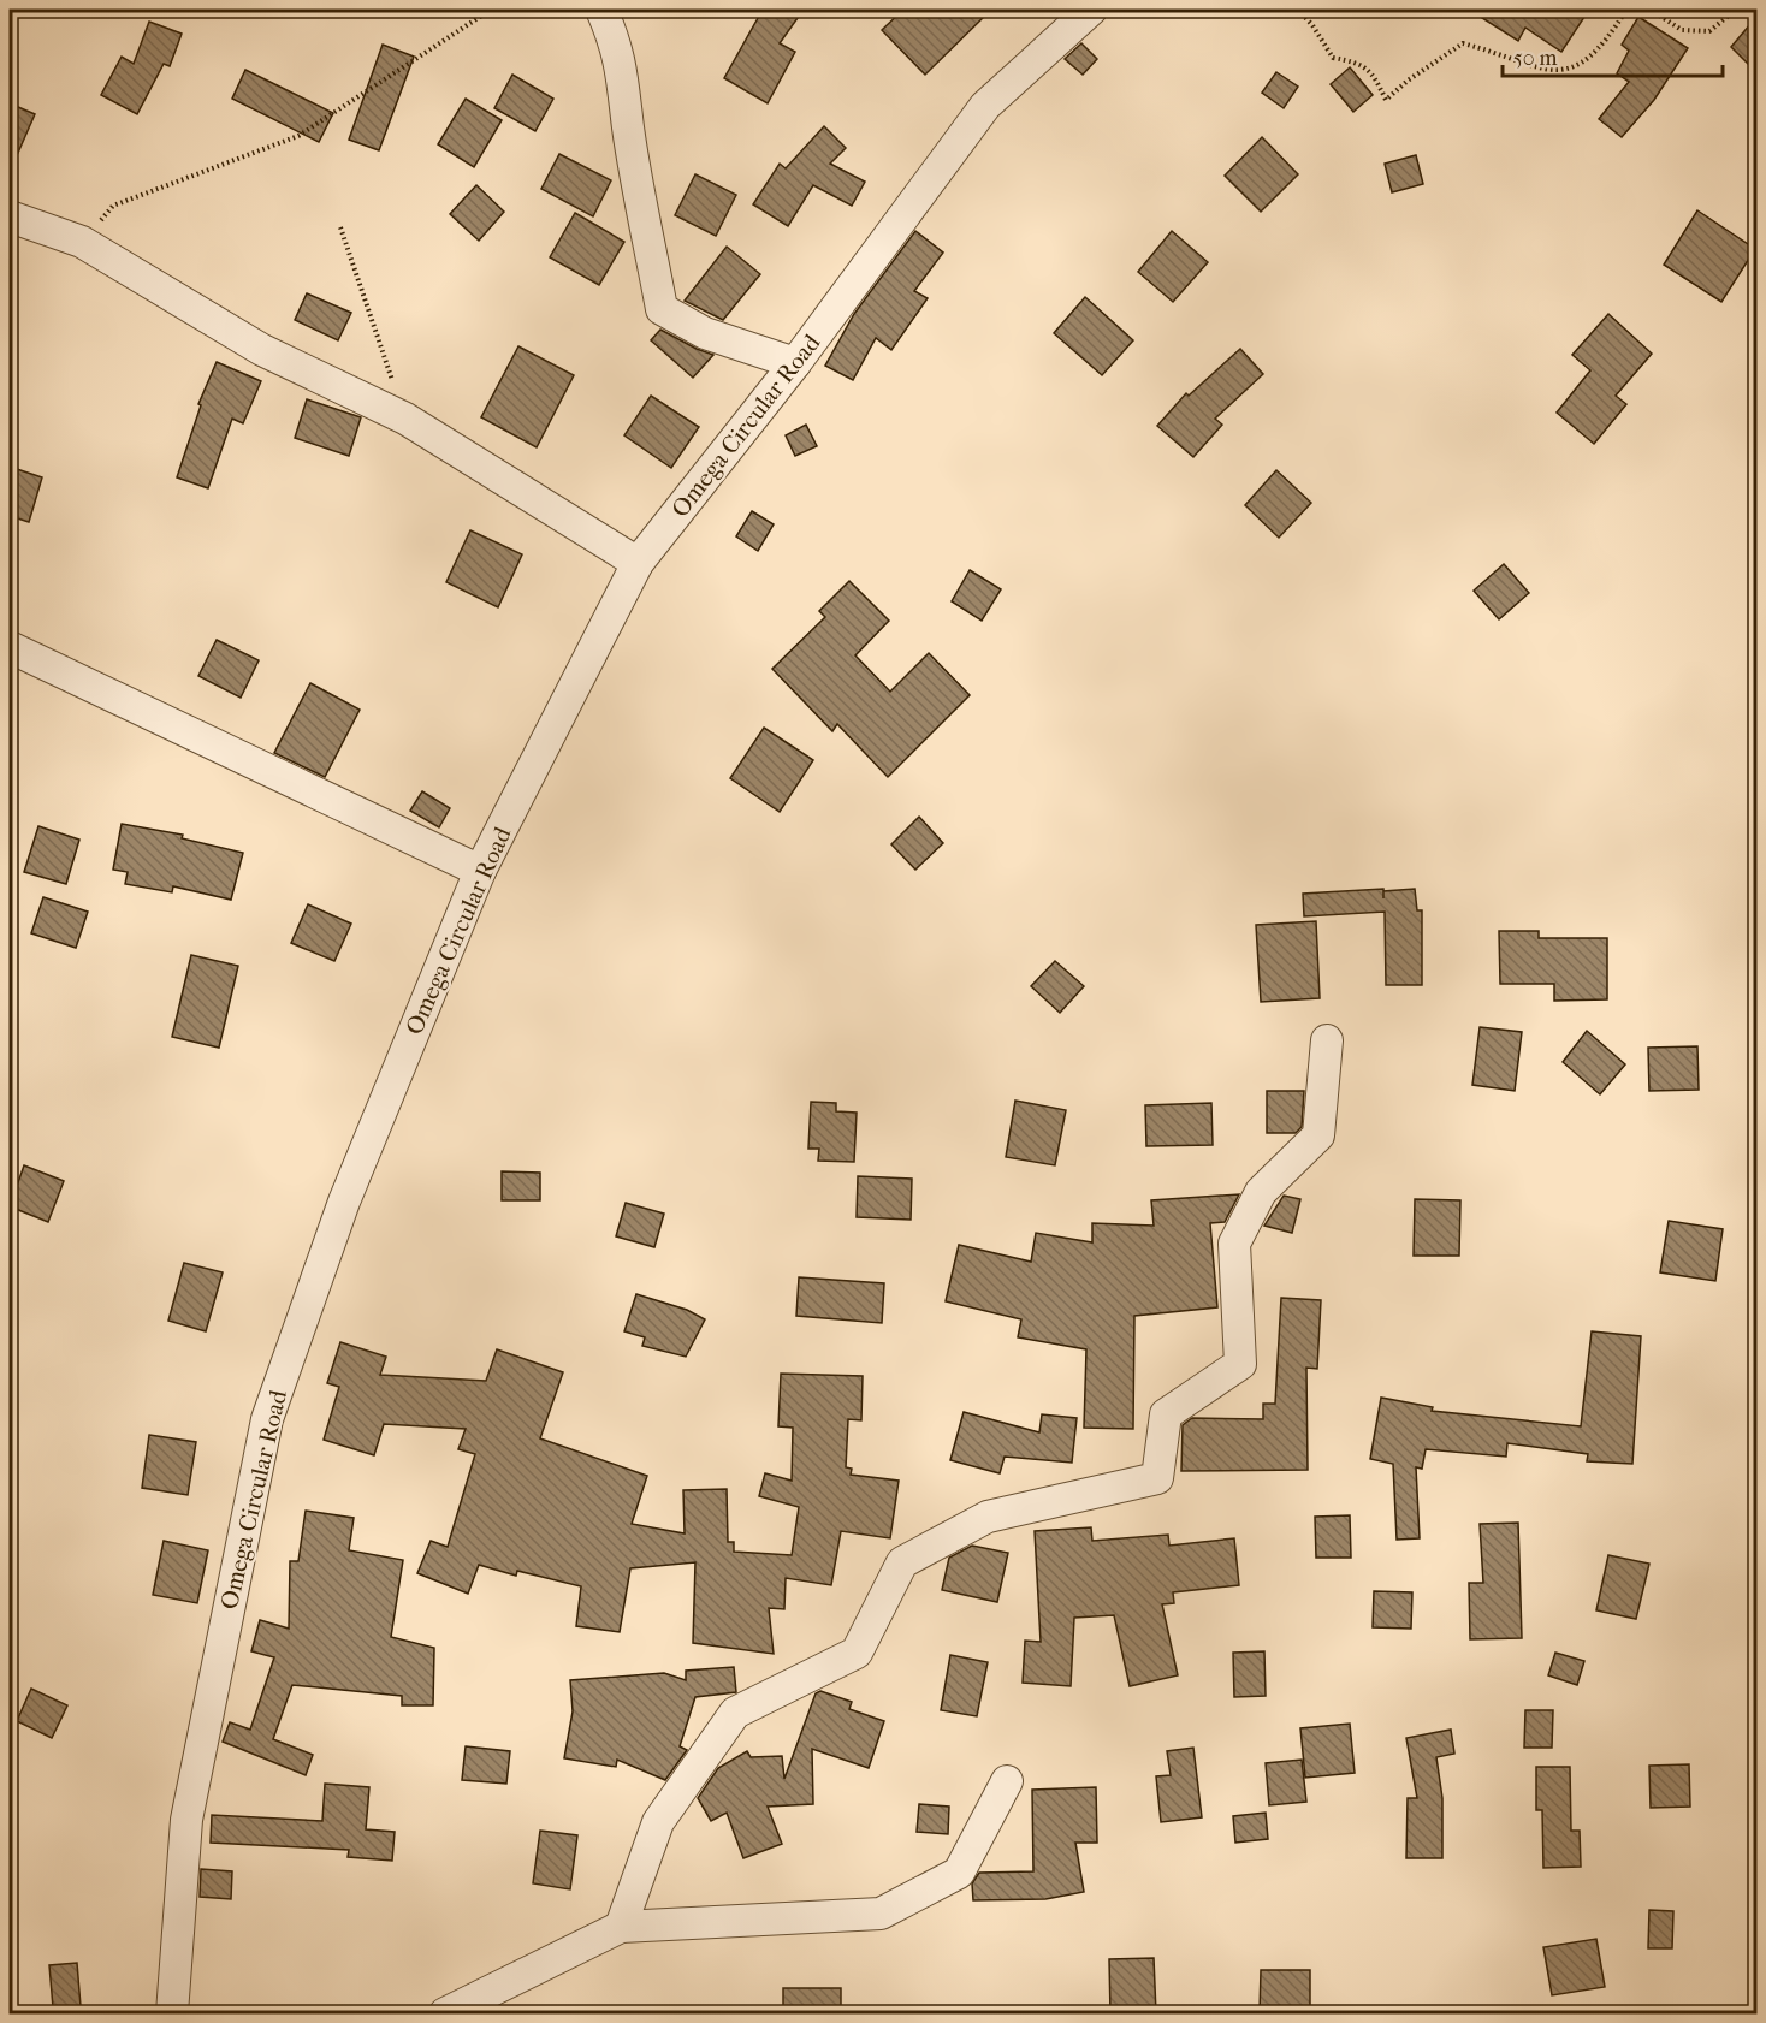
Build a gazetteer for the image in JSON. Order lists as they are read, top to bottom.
{
  "streets": {
    "street": ["Omega Circular Road"]
  },
  "scale_bar": "50 m"
}
